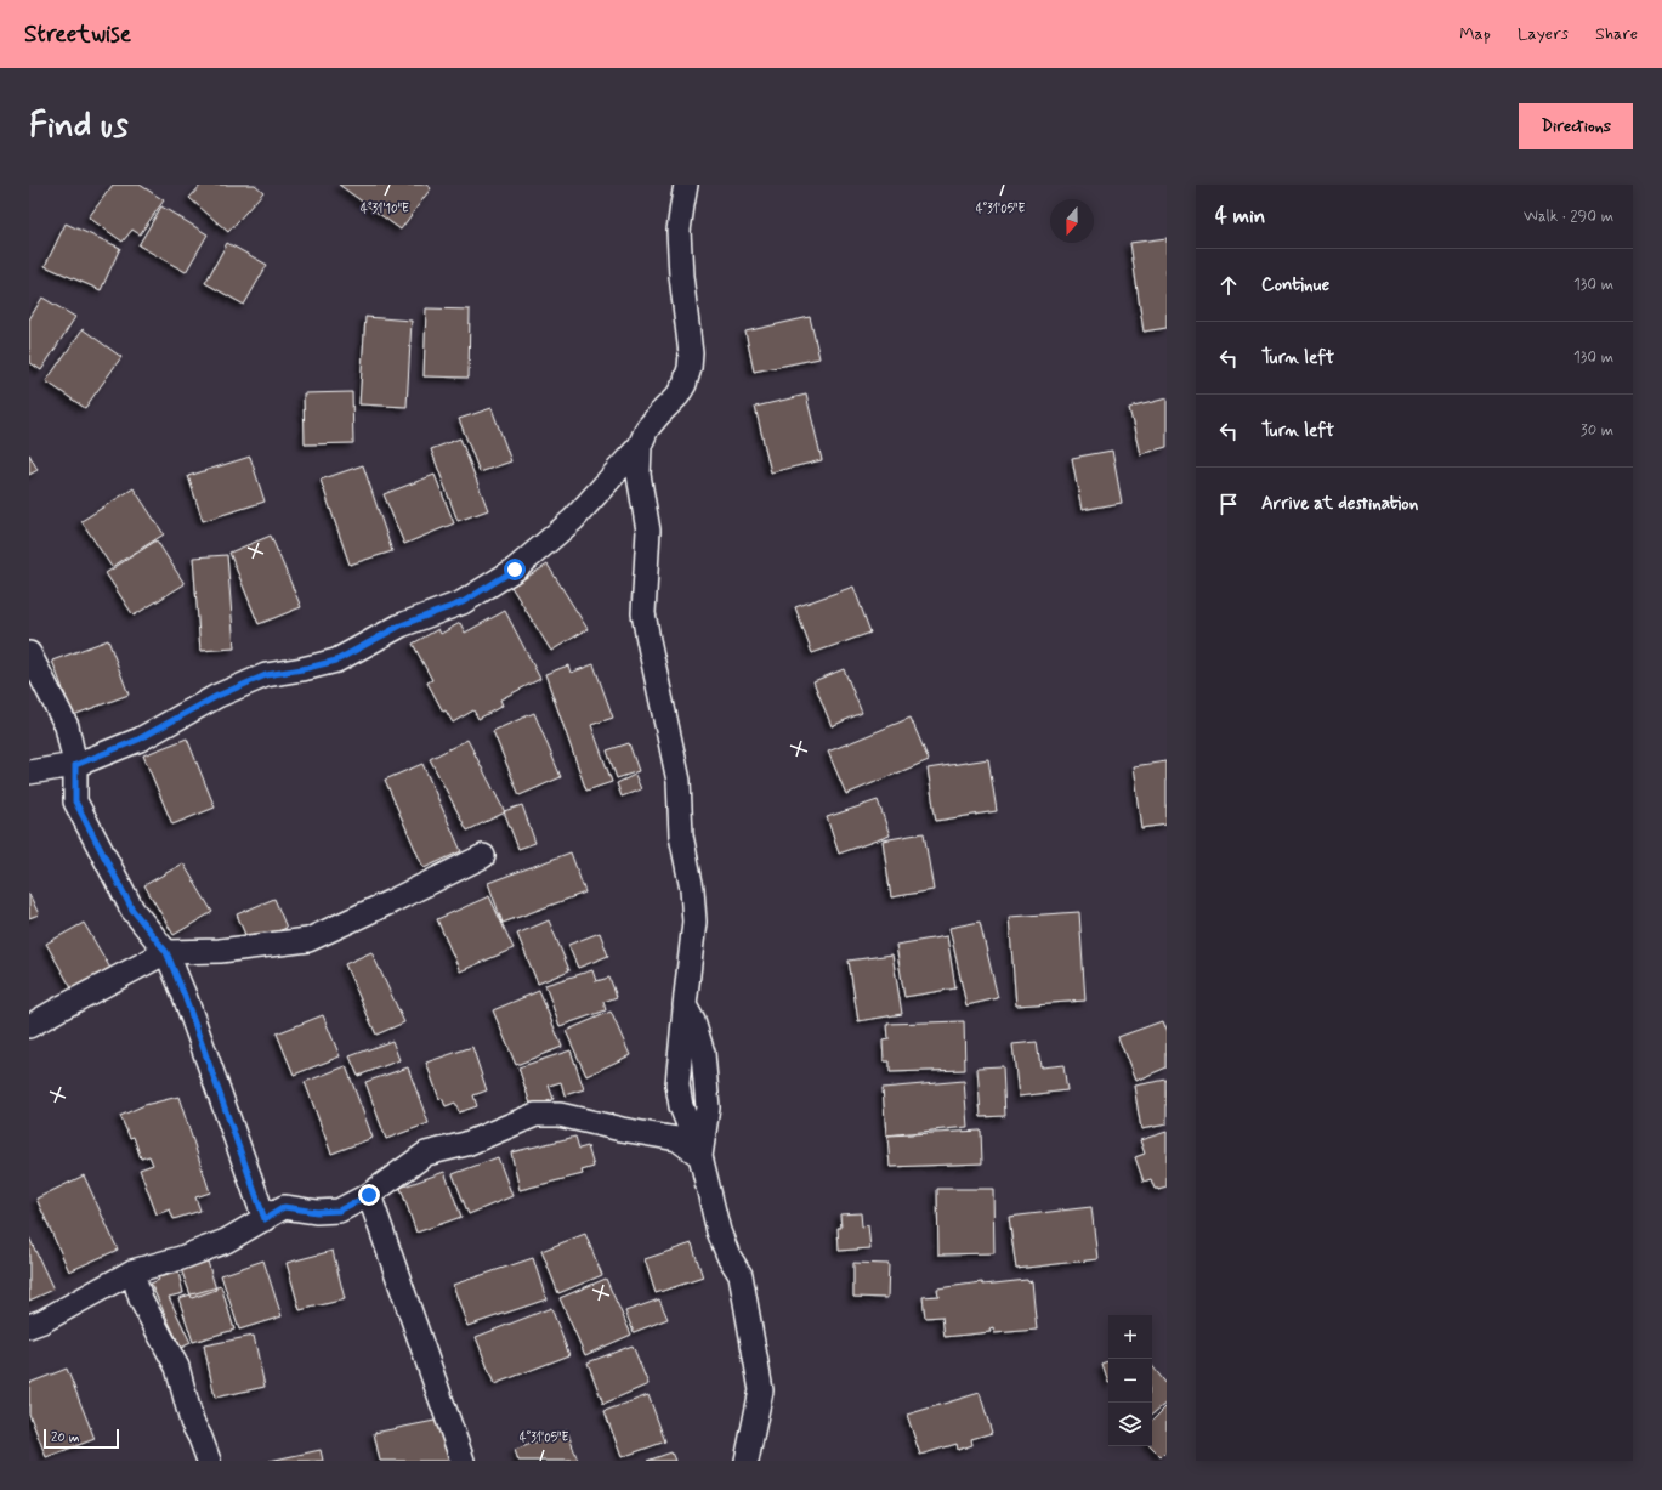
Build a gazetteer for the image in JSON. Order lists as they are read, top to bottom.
{
  "scale_bar": "20 m",
  "north": "bottom",
  "page": {
    "header": "Streetwise",
    "nav": ["Map", "Layers", "Share"],
    "buttons": "Directions",
    "title": "Find us",
    "heading": ["4 min", "Walk · 290 m"],
    "list": [
      ["Continue", "130 m"],
      ["Turn left", "130 m"],
      ["Turn left", "30 m"],
      "Arrive at destination"
    ],
    "map_buttons": ["+", "−"],
    "scale": "20 m"
  },
  "coordinates": ["4°31'05\"E", "4°31'10\"E"]
}
